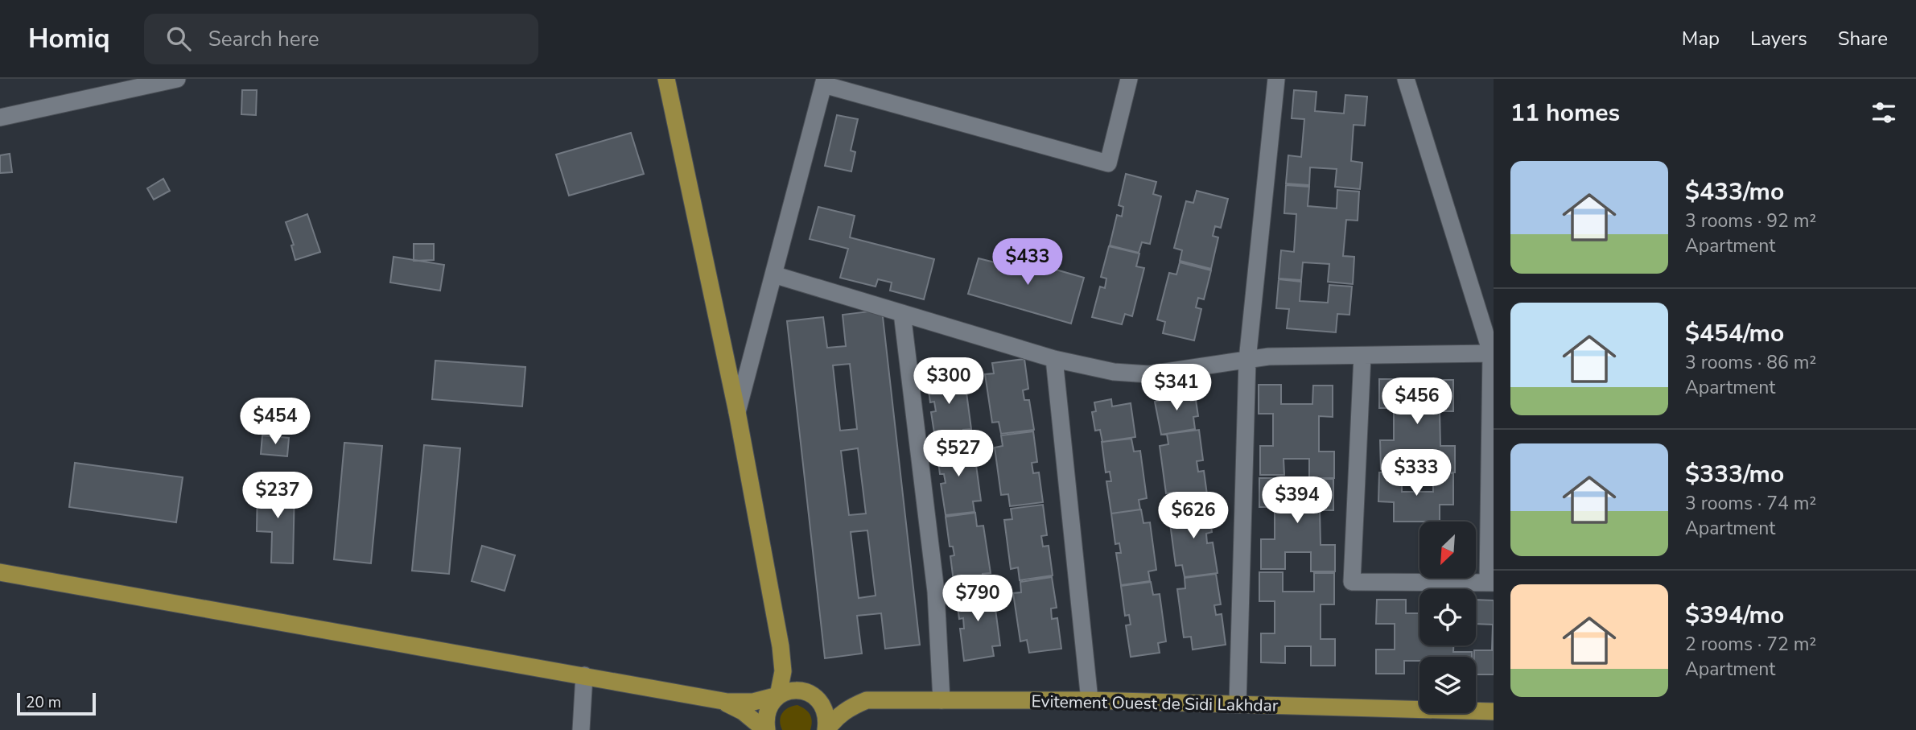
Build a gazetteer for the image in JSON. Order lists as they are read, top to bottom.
{
  "streets": {
    "main road": ["Evitement Ouest de Sidi Lakhdar"]
  },
  "scale_bar": "20 m",
  "north": "bottom left",
  "page": {
    "header": "Homiq",
    "search": "Search here",
    "nav": ["Map", "Layers", "Share"],
    "heading": "11 homes",
    "list": [
      {
        "name": "$433/mo",
        "note": "3 rooms · 92 m² · Apartment"
      },
      {
        "name": "$454/mo",
        "note": "3 rooms · 86 m² · Apartment"
      },
      {
        "name": "$333/mo",
        "note": "3 rooms · 74 m² · Apartment"
      },
      {
        "name": "$394/mo",
        "note": "2 rooms · 72 m² · Apartment"
      }
    ],
    "price": [
      "$433",
      "$300",
      "$341",
      "$456",
      "$454",
      "$527",
      "$333",
      "$237",
      "$394",
      "$626",
      "$790"
    ],
    "scale": "20 m"
  }
}
